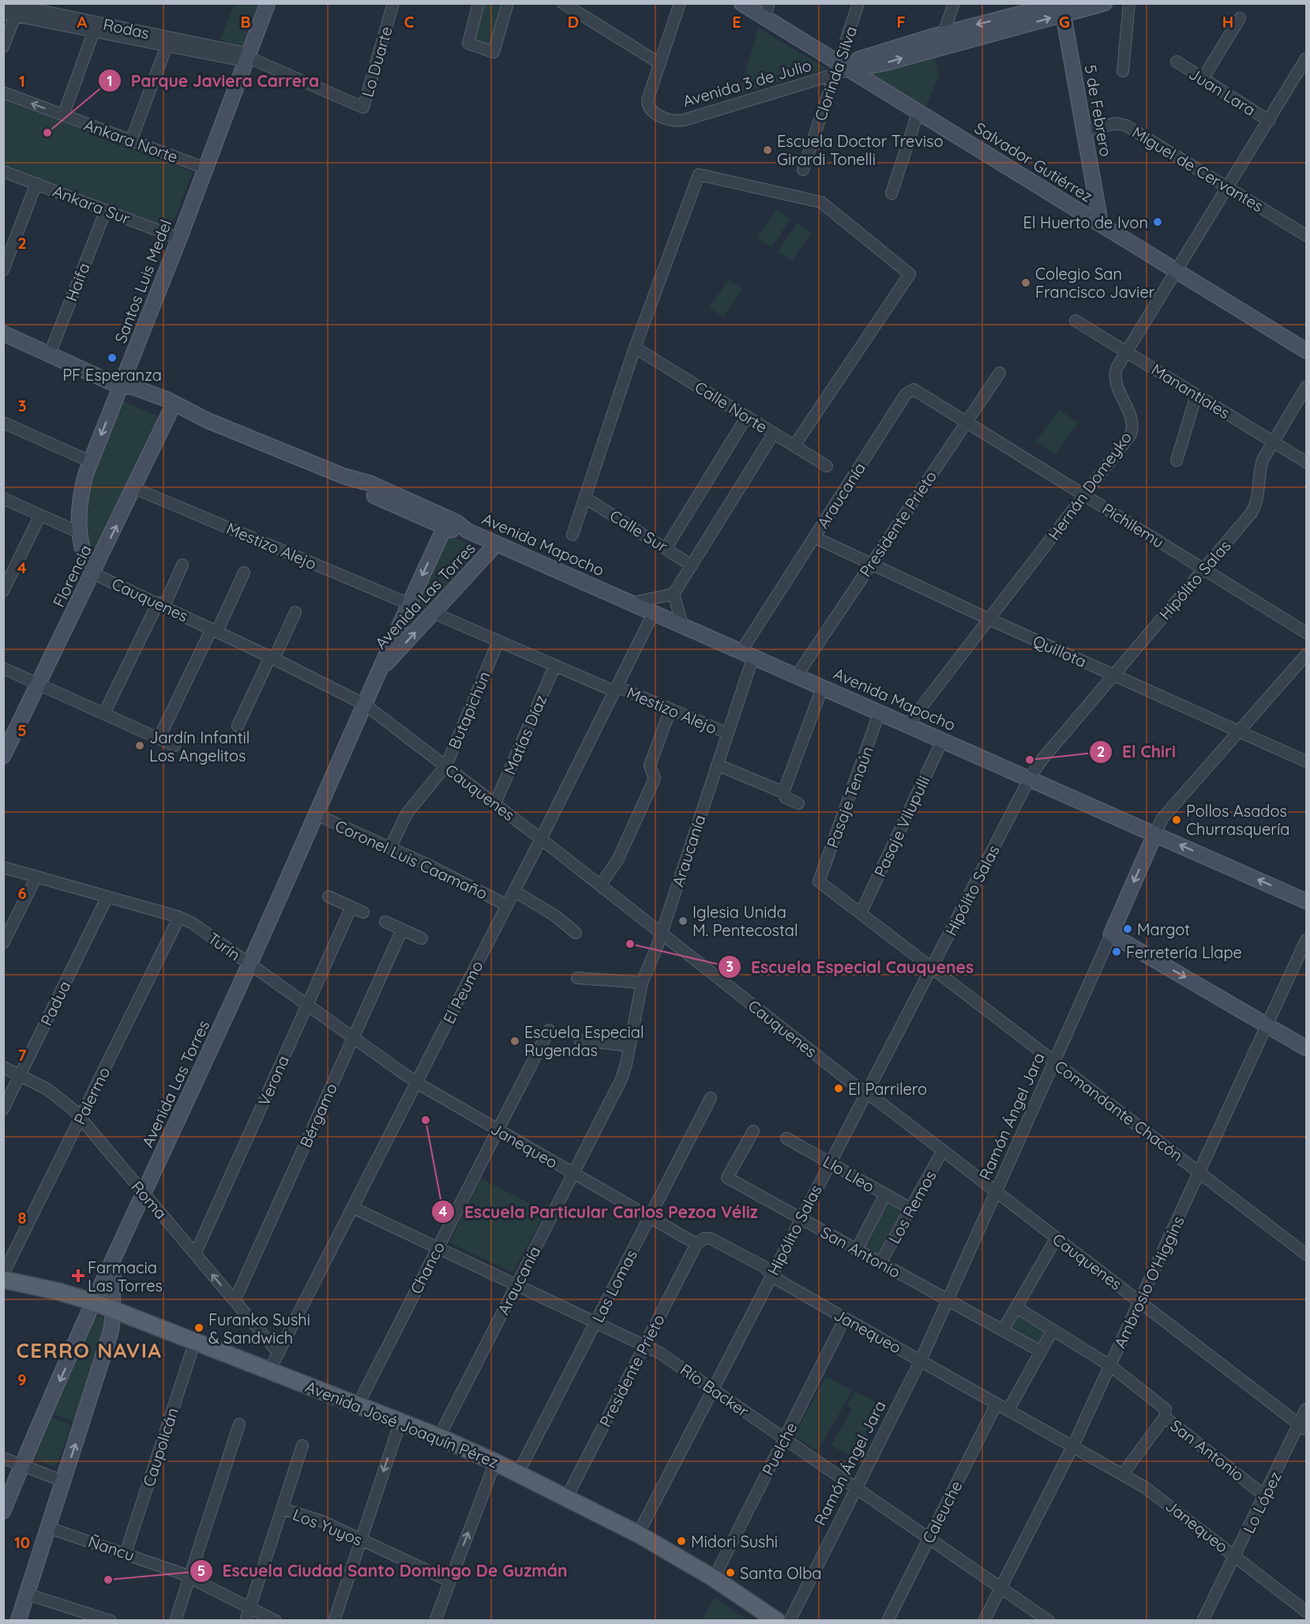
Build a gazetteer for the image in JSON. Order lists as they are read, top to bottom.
{
  "streets": {
    "main road": [
      "Avenida 3 de Julio",
      "5 de Febrero",
      "Salvador Gutiérrez",
      "Santos Luis Medel",
      "Avenida Mapocho",
      "Florencia",
      "Avenida Las Torres",
      "Ramón Ángel Jara",
      "Avenida José Joaquín Pérez"
    ],
    "street": [
      "Rodas",
      "Lo Duarte",
      "Clorinda Silva",
      "Juan Lara",
      "Ankara Norte",
      "Miguel de Cervantes",
      "Ankara Sur",
      "Haifa",
      "Manantiales",
      "Calle Norte",
      "Hernán Domeyko",
      "Araucanía",
      "Presidente Prieto",
      "Pichilemu",
      "Calle Sur",
      "Mestizo Alejo",
      "Hipólito Salas",
      "Cauquenes",
      "Quillota",
      "Butapichún",
      "Matías Díaz",
      "Pasaje Tenaún",
      "Pasaje Vilupulli",
      "Coronel Luis Caamaño",
      "Turín",
      "El Peumo",
      "Padua",
      "Verona",
      "Palermo",
      "Comandante Chacón",
      "Bérgamo",
      "Janequeo",
      "Llo Lleo",
      "Roma",
      "Los Remos",
      "San Antonio",
      "Chanco",
      "Ambrosio O'Higgins",
      "Las Lomas",
      "Río Backer",
      "Caupolicán",
      "Puelche",
      "Lo López",
      "Caleuche",
      "Los Yuyos",
      "Ñancu"
    ]
  },
  "crossings": [
    ["Rodas", "Lo Duarte"],
    ["Rodas", "Santos Luis Medel"],
    ["Lo Duarte", "Santos Luis Medel"],
    ["Clorinda Silva", "Avenida 3 de Julio"],
    ["Clorinda Silva", "Salvador Gutiérrez"],
    ["Avenida 3 de Julio", "5 de Febrero"],
    ["Avenida 3 de Julio", "Salvador Gutiérrez"],
    ["Juan Lara", "Hernán Domeyko"],
    ["5 de Febrero", "Salvador Gutiérrez"],
    ["5 de Febrero", "Miguel de Cervantes"],
    ["Ankara Norte", "Santos Luis Medel"],
    ["Salvador Gutiérrez", "Hernán Domeyko"],
    ["Miguel de Cervantes", "Hernán Domeyko"],
    ["Ankara Sur", "Santos Luis Medel"],
    ["Ankara Sur", "Haifa"],
    ["Santos Luis Medel", "Avenida Mapocho"],
    ["Santos Luis Medel", "Florencia"],
    ["Santos Luis Medel", "Cauquenes"],
    ["Haifa", "Avenida Mapocho"],
    ["Manantiales", "Hernán Domeyko"],
    ["Manantiales", "Hipólito Salas"],
    ["Hernán Domeyko", "Pichilemu"],
    ["Hernán Domeyko", "Avenida Mapocho"],
    ["Hernán Domeyko", "Quillota"],
    ["Araucanía", "Pichilemu"],
    ["Araucanía", "Avenida Mapocho"],
    ["Araucanía", "Mestizo Alejo"],
    ["Araucanía", "Cauquenes"],
    ["Araucanía", "Quillota"],
    ["Araucanía", "Janequeo"],
    ["Araucanía", "Río Backer"],
    ["Araucanía", "Avenida José Joaquín Pérez"],
    ["Presidente Prieto", "Pichilemu"],
    ["Presidente Prieto", "Avenida Mapocho"],
    ["Presidente Prieto", "Quillota"],
    ["Presidente Prieto", "Janequeo"],
    ["Presidente Prieto", "Río Backer"],
    ["Presidente Prieto", "Avenida José Joaquín Pérez"],
    ["Pichilemu", "Hipólito Salas"],
    ["Avenida Mapocho", "Florencia"],
    ["Avenida Mapocho", "Hipólito Salas"],
    ["Avenida Mapocho", "Avenida Las Torres"],
    ["Avenida Mapocho", "Pasaje Tenaún"],
    ["Avenida Mapocho", "Pasaje Vilupulli"],
    ["Avenida Mapocho", "El Peumo"],
    ["Avenida Mapocho", "Ramón Ángel Jara"],
    ["Mestizo Alejo", "Florencia"],
    ["Mestizo Alejo", "Avenida Las Torres"],
    ["Mestizo Alejo", "Butapichún"],
    ["Mestizo Alejo", "Matías Díaz"],
    ["Mestizo Alejo", "El Peumo"],
    ["Florencia", "Cauquenes"],
    ["Hipólito Salas", "Cauquenes"],
    ["Hipólito Salas", "Quillota"],
    ["Hipólito Salas", "Comandante Chacón"],
    ["Hipólito Salas", "Janequeo"],
    ["Hipólito Salas", "Llo Lleo"],
    ["Hipólito Salas", "San Antonio"],
    ["Hipólito Salas", "Río Backer"],
    ["Hipólito Salas", "Avenida José Joaquín Pérez"],
    ["Avenida Las Torres", "Cauquenes"],
    ["Avenida Las Torres", "Coronel Luis Caamaño"],
    ["Avenida Las Torres", "Turín"],
    ["Avenida Las Torres", "Roma"],
    ["Avenida Las Torres", "Avenida José Joaquín Pérez"],
    ["Cauquenes", "Butapichún"],
    ["Cauquenes", "Matías Díaz"],
    ["Cauquenes", "El Peumo"],
    ["Cauquenes", "Ramón Ángel Jara"],
    ["Cauquenes", "Los Remos"],
    ["Cauquenes", "Ambrosio O'Higgins"],
    ["Cauquenes", "Lo López"],
    ["Quillota", "Ramón Ángel Jara"],
    ["Butapichún", "Coronel Luis Caamaño"],
    ["Pasaje Tenaún", "Comandante Chacón"],
    ["Pasaje Vilupulli", "Comandante Chacón"],
    ["Coronel Luis Caamaño", "El Peumo"],
    ["Turín", "El Peumo"],
    ["Turín", "Padua"],
    ["Turín", "Verona"],
    ["Turín", "Palermo"],
    ["Turín", "Bérgamo"],
    ["Turín", "Janequeo"],
    ["El Peumo", "Janequeo"],
    ["El Peumo", "Roma"],
    ["El Peumo", "Río Backer"],
    ["El Peumo", "Avenida José Joaquín Pérez"],
    ["Padua", "Roma"],
    ["Verona", "Roma"],
    ["Palermo", "Roma"],
    ["Comandante Chacón", "Ramón Ángel Jara"],
    ["Comandante Chacón", "Ambrosio O'Higgins"],
    ["Bérgamo", "Roma"],
    ["Ramón Ángel Jara", "Janequeo"],
    ["Ramón Ángel Jara", "San Antonio"],
    ["Ramón Ángel Jara", "Río Backer"],
    ["Janequeo", "Chanco"],
    ["Janequeo", "Ambrosio O'Higgins"],
    ["Janequeo", "Las Lomas"],
    ["Janequeo", "Puelche"],
    ["Janequeo", "Lo López"],
    ["Janequeo", "Caleuche"],
    ["Llo Lleo", "Los Remos"],
    ["Los Remos", "San Antonio"],
    ["San Antonio", "Ambrosio O'Higgins"],
    ["San Antonio", "Lo López"],
    ["Chanco", "Río Backer"],
    ["Chanco", "Avenida José Joaquín Pérez"],
    ["Ambrosio O'Higgins", "Río Backer"],
    ["Las Lomas", "Río Backer"],
    ["Las Lomas", "Avenida José Joaquín Pérez"],
    ["Río Backer", "Puelche"],
    ["Río Backer", "Caleuche"],
    ["Avenida José Joaquín Pérez", "Caupolicán"],
    ["Avenida José Joaquín Pérez", "Puelche"],
    ["Caupolicán", "Ñancu"]
  ],
  "districts": ["CERRO NAVIA"],
  "places": {
    "other": [
      "Parque Javiera Carrera",
      "Escuela Doctor Treviso Girardi Tonelli",
      "El Huerto de Ivon",
      "Colegio San Francisco Javier",
      "PF Esperanza",
      "Jardín Infantil Los Angelitos",
      "El Chiri",
      "Pollos Asados Churrasquería",
      "Iglesia Unida M. Pentecostal",
      "Margot",
      "Escuela Especial Cauquenes",
      "Ferretería Llape",
      "Escuela Especial Rugendas",
      "El Parrilero",
      "Escuela Particular Carlos Pezoa Véliz",
      "Furanko Sushi & Sandwich",
      "Midori Sushi",
      "Santa Olba",
      "Escuela Ciudad Santo Domingo De Guzmán"
    ],
    "health": ["Farmacia Las Torres"]
  },
  "grid": {
    "columns": [
      "A",
      "B",
      "C",
      "D",
      "E",
      "F",
      "G",
      "H"
    ],
    "rows": [
      "1",
      "2",
      "3",
      "4",
      "5",
      "6",
      "7",
      "8",
      "9",
      "10"
    ]
  }
}
